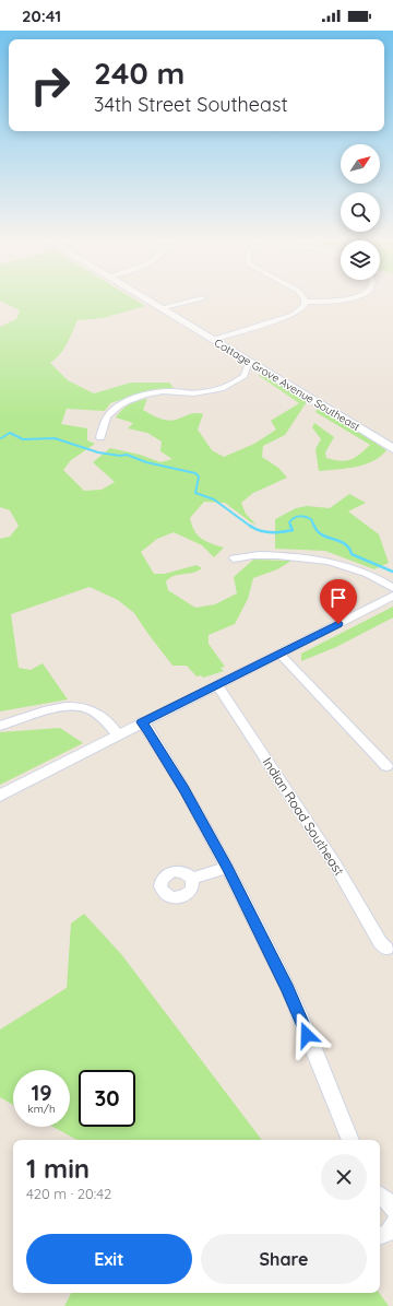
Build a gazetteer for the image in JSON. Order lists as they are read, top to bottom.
{
  "streets": {
    "main road": ["Cottage Grove Avenue Southeast"],
    "street": ["Indian Road Southeast"]
  },
  "north": "top right",
  "page": {
    "status": "20:41",
    "turn": ["240 m", "34th Street Southeast"],
    "speed": "19 km/h",
    "limit": "30",
    "heading": ["1 min", "420 m · 20:42"],
    "buttons": ["Exit", "Share"]
  }
}
